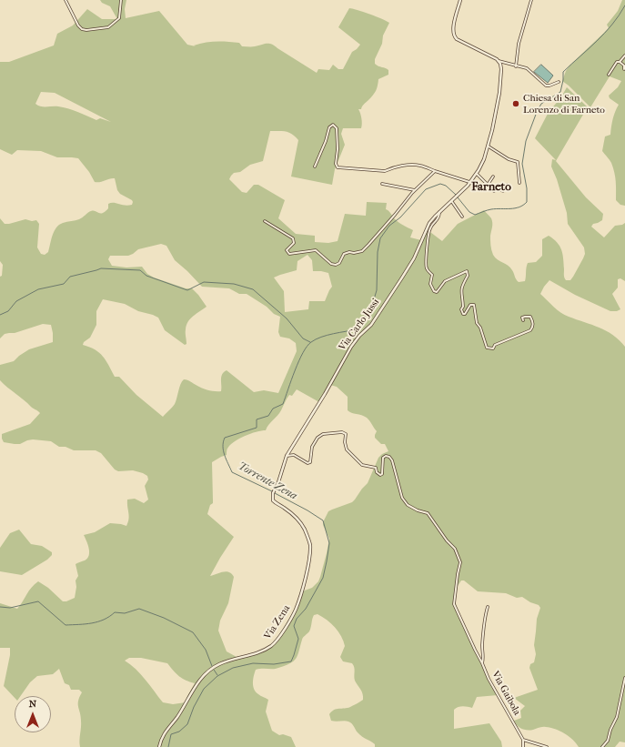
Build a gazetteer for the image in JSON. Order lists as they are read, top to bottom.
{
  "streets": {
    "street": ["Via Carlo Jussi", "Via Zena", "Via Gaibola"]
  },
  "crossings": [
    ["Via Carlo Jussi", "Via Zena"]
  ],
  "districts": ["Farneto"],
  "water": ["Torrente Zena"],
  "places": ["Chiesa di San Lorenzo di Farneto"],
  "north": "top"
}
